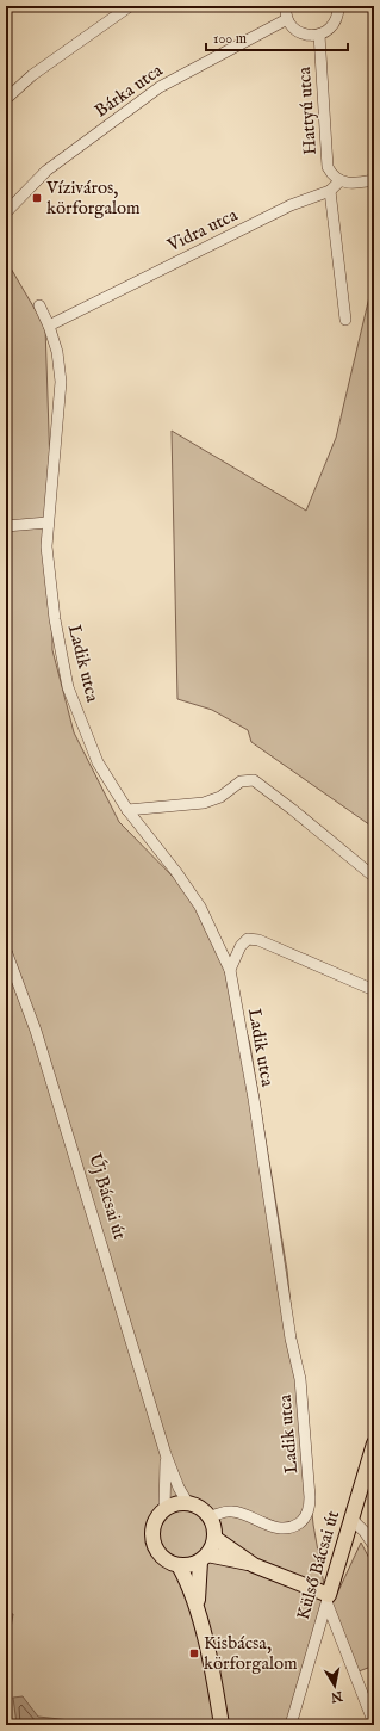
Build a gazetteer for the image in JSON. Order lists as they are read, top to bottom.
{
  "streets": {
    "main road": ["Külső Bácsai út"],
    "street": [
      "Bárka utca",
      "Hattyú utca",
      "Vidra utca",
      "Ladik utca",
      "Új Bácsai út"
    ]
  },
  "crossings": [
    ["Hattyú utca", "Vidra utca"],
    ["Vidra utca", "Ladik utca"],
    ["Ladik utca", "Új Bácsai út"]
  ],
  "places": {
    "transit": ["Víziváros, körforgalom", "Kisbácsa, körforgalom"]
  },
  "scale_bar": "100 m",
  "north": "bottom"
}
